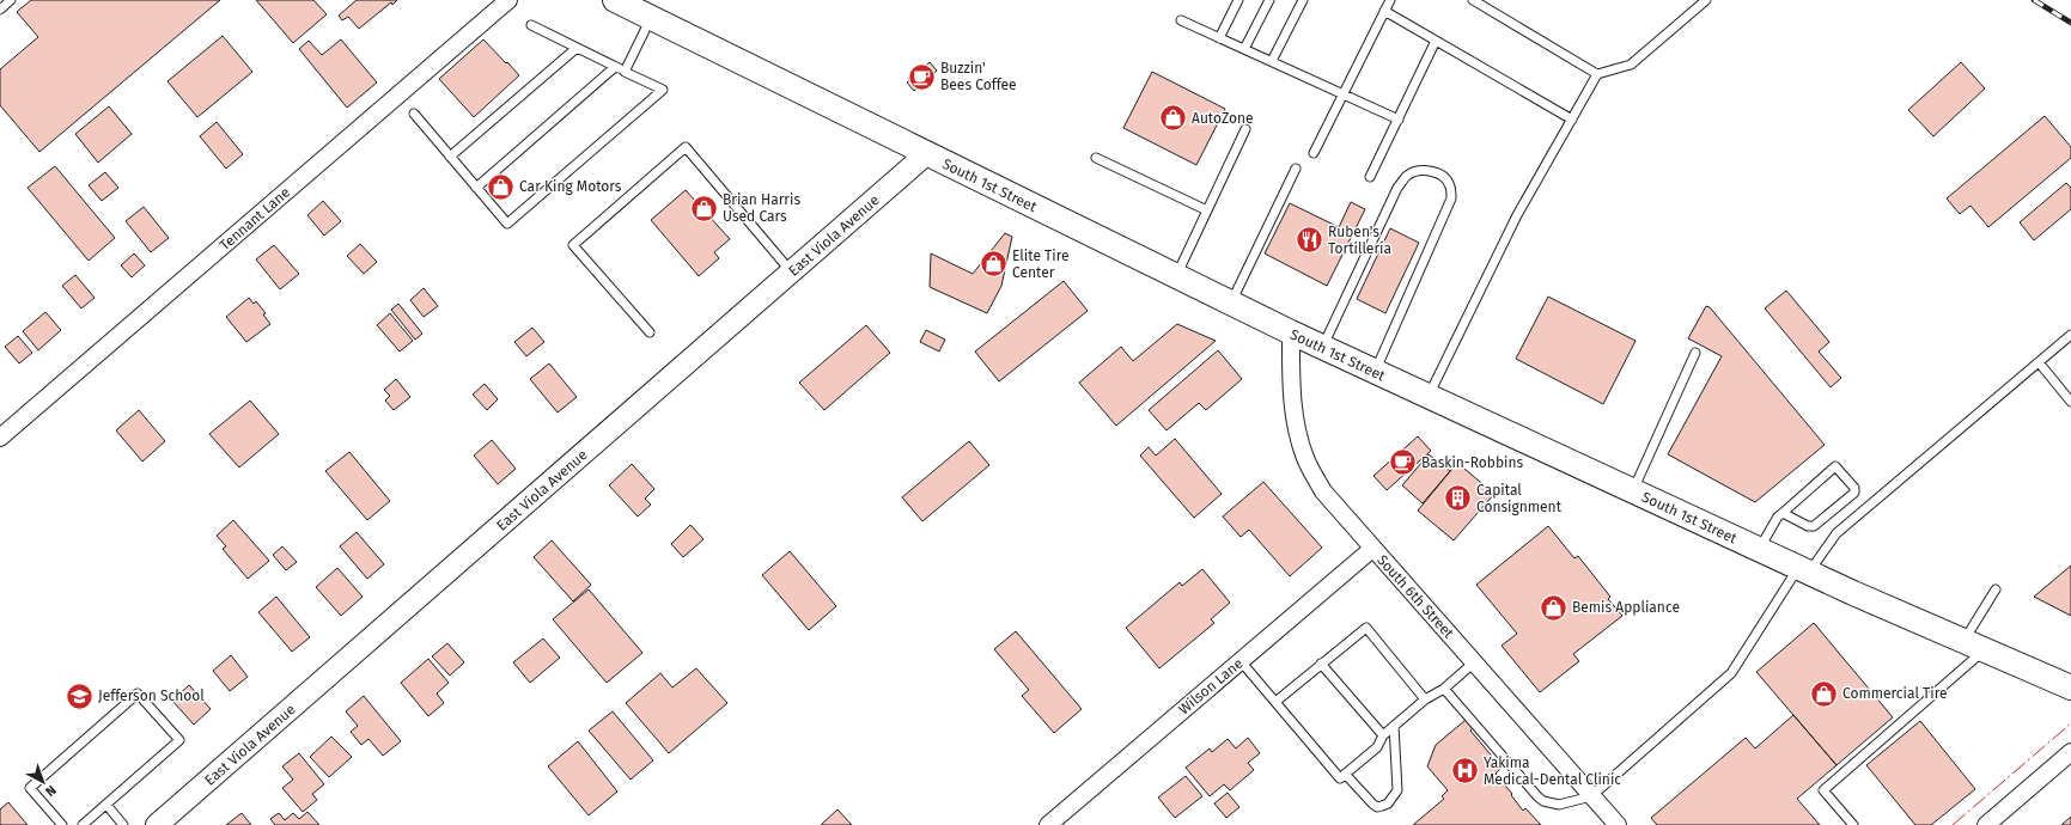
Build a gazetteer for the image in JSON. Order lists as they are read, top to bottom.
{
  "streets": {
    "main road": ["South 1st Street"],
    "street": [
      "Tennant Lane",
      "East Viola Avenue",
      "South 6th Street",
      "Wilson Lane"
    ]
  },
  "crossings": [
    ["South 1st Street", "East Viola Avenue"],
    ["South 1st Street", "South 6th Street"],
    ["South 6th Street", "Wilson Lane"]
  ],
  "places": {
    "cafe": ["Buzzin' Bees Coffee", "Baskin-Robbins"],
    "shop": [
      "AutoZone",
      "Car King Motors",
      "Brian Harris Used Cars",
      "Elite Tire Center",
      "Bemis Appliance",
      "Commercial Tire"
    ],
    "restaurant": ["Ruben's Tortillería"],
    "building": ["Capital Consignment"],
    "school or university": ["Jefferson School"],
    "hospital": ["Yakima Medical-Dental Clinic"]
  },
  "north": "bottom right"
}
